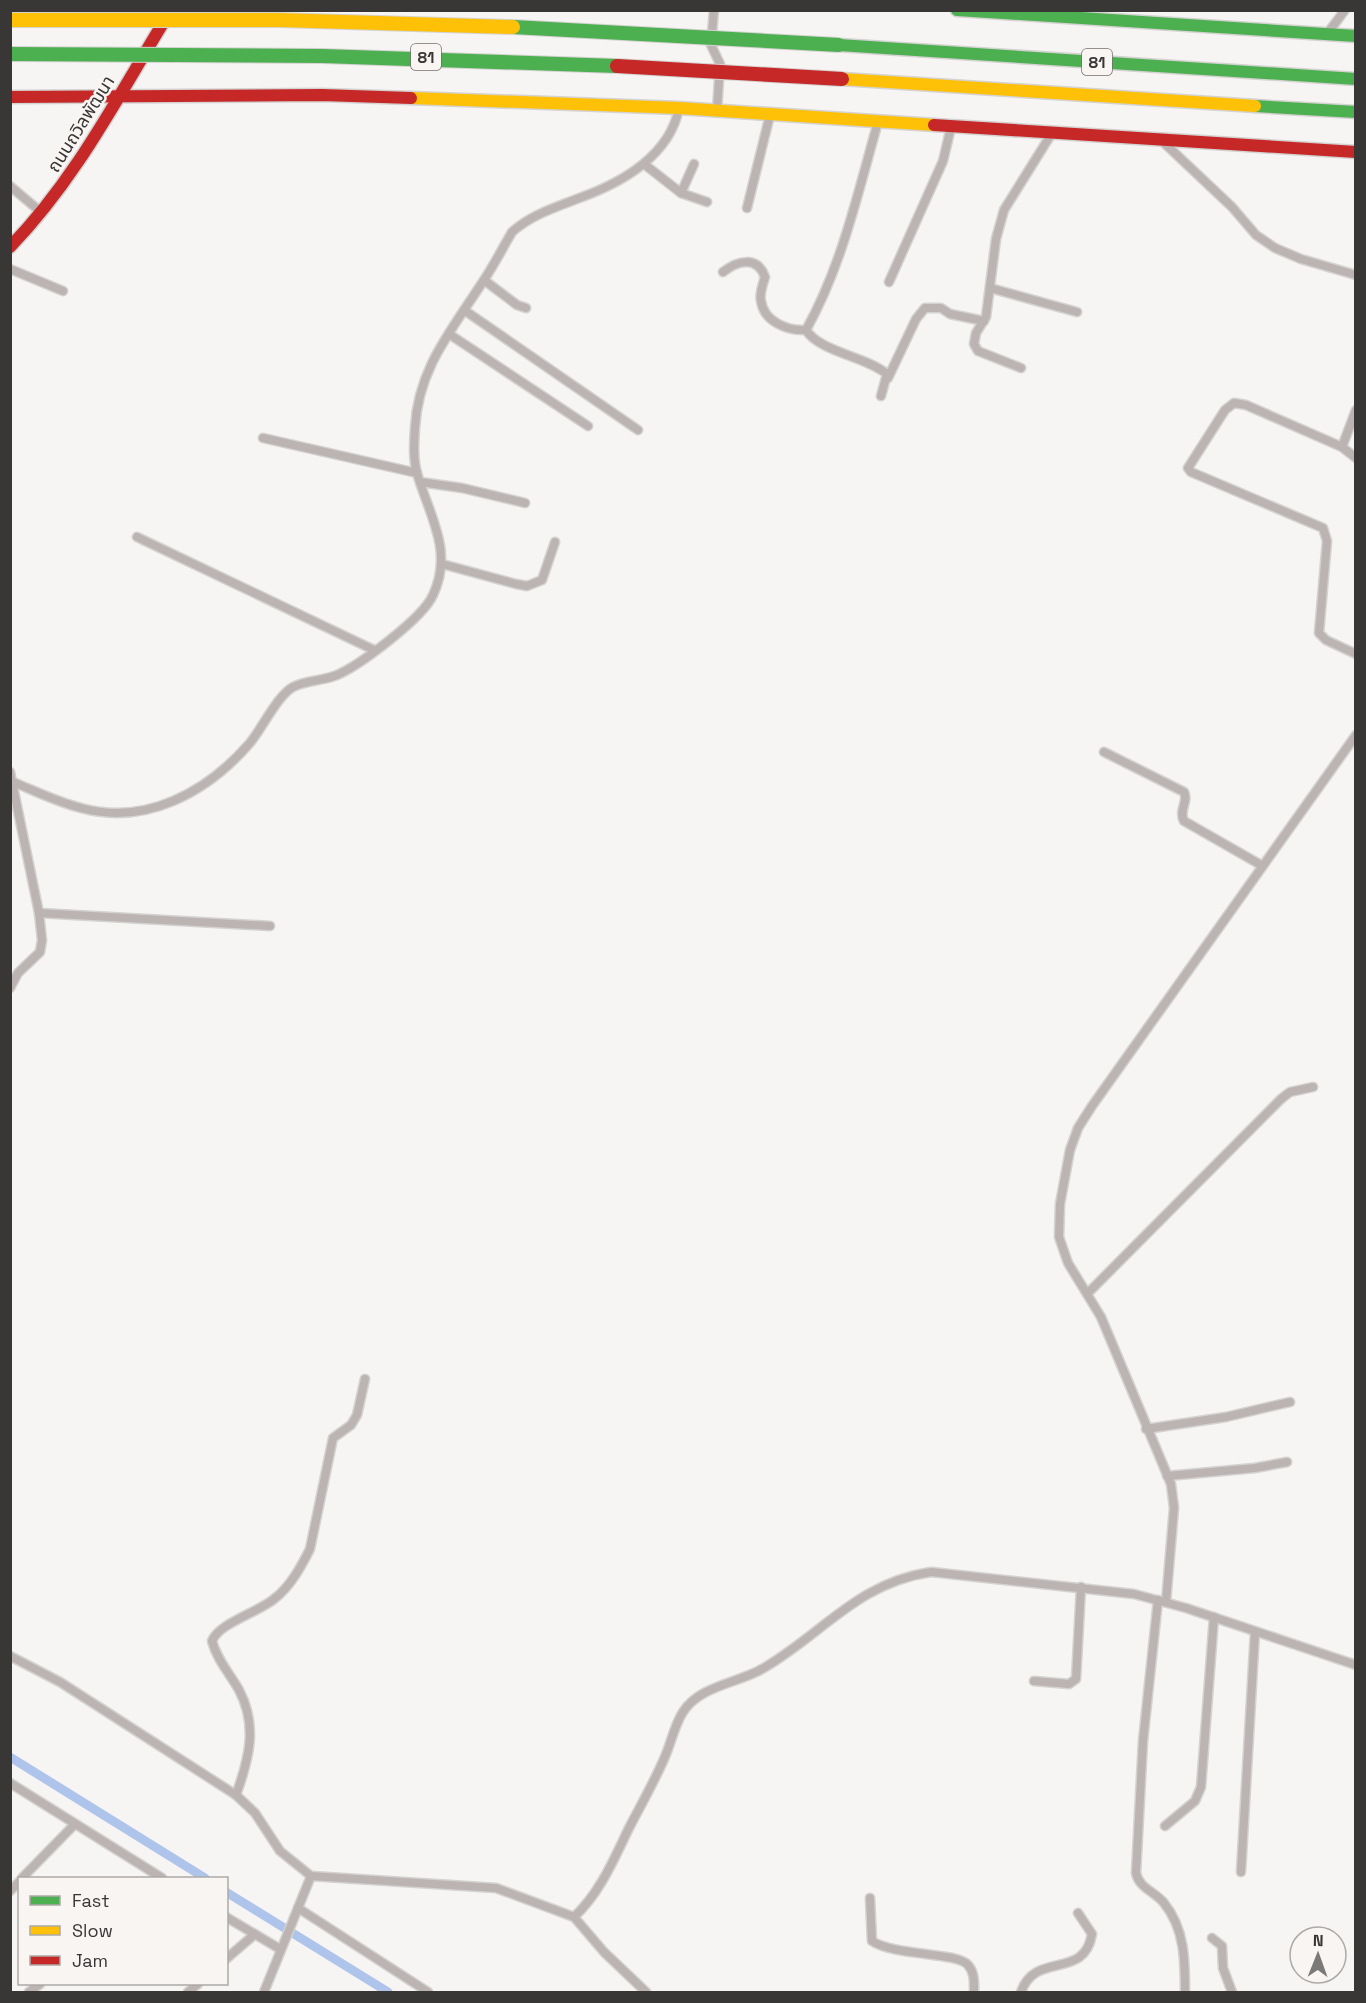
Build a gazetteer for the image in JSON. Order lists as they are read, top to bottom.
{
  "streets": {
    "main road": ["81", "ถนนถวิลพัฒนา"]
  },
  "legend": ["Fast", "Slow", "Jam"],
  "north": "top"
}
